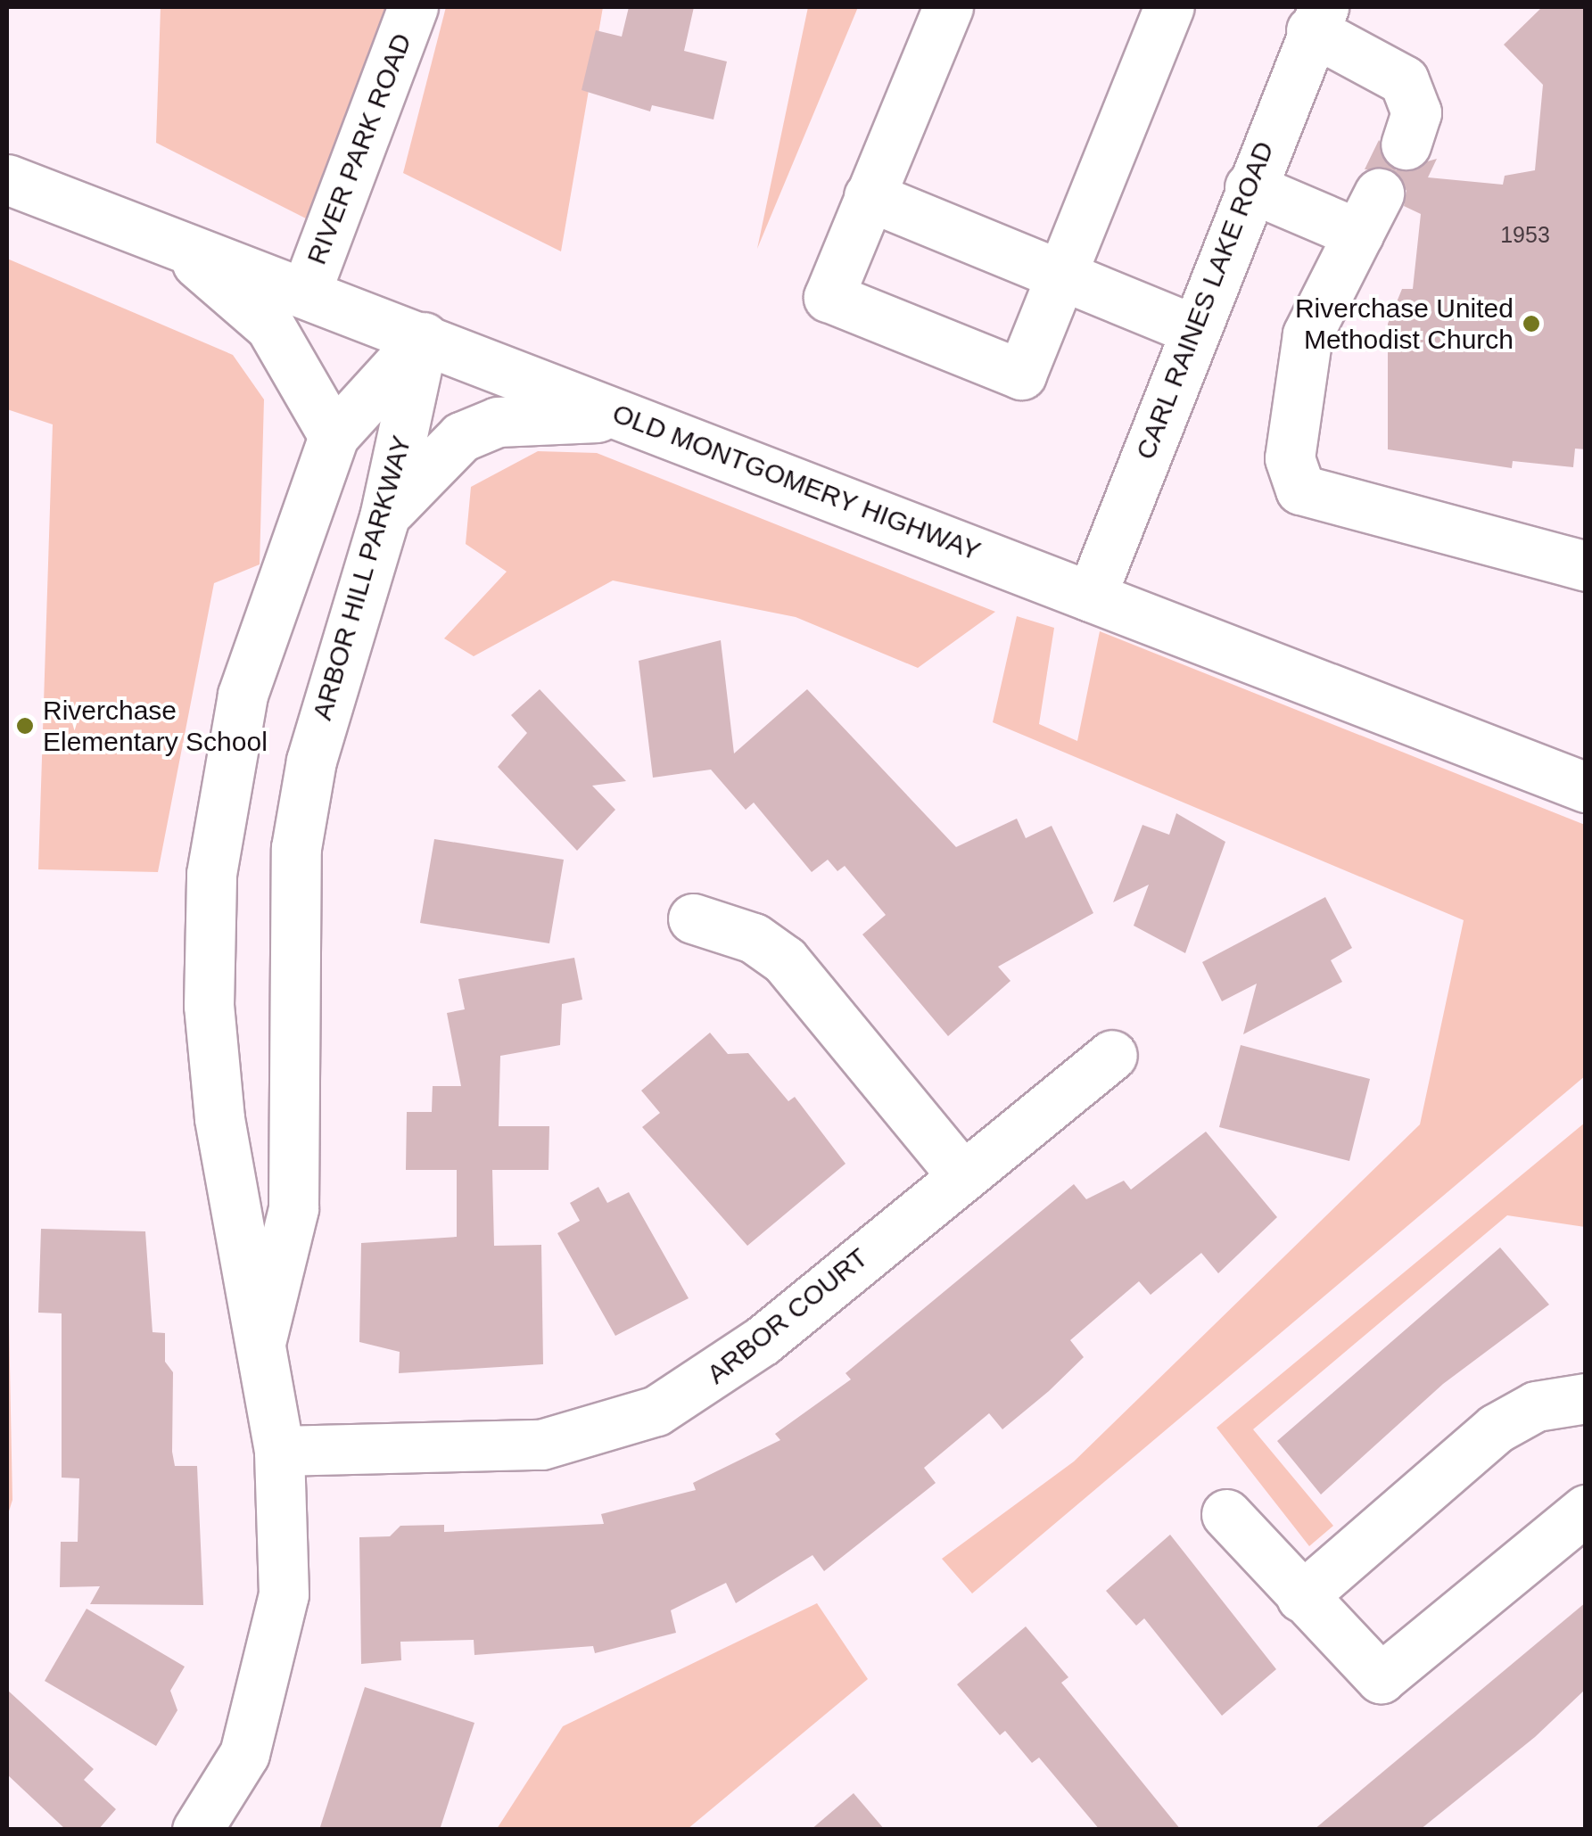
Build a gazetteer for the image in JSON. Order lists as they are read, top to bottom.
{
  "streets": {
    "street": [
      "RIVER PARK ROAD",
      "CARL RAINES LAKE ROAD",
      "OLD MONTGOMERY HIGHWAY",
      "ARBOR HILL PARKWAY",
      "ARBOR COURT"
    ]
  },
  "crossings": [
    ["RIVER PARK ROAD", "OLD MONTGOMERY HIGHWAY"],
    ["CARL RAINES LAKE ROAD", "OLD MONTGOMERY HIGHWAY"],
    ["OLD MONTGOMERY HIGHWAY", "ARBOR HILL PARKWAY"],
    ["ARBOR HILL PARKWAY", "ARBOR COURT"]
  ],
  "places": ["Riverchase United Methodist Church", "Riverchase Elementary School"],
  "house_numbers": ["1953"]
}
